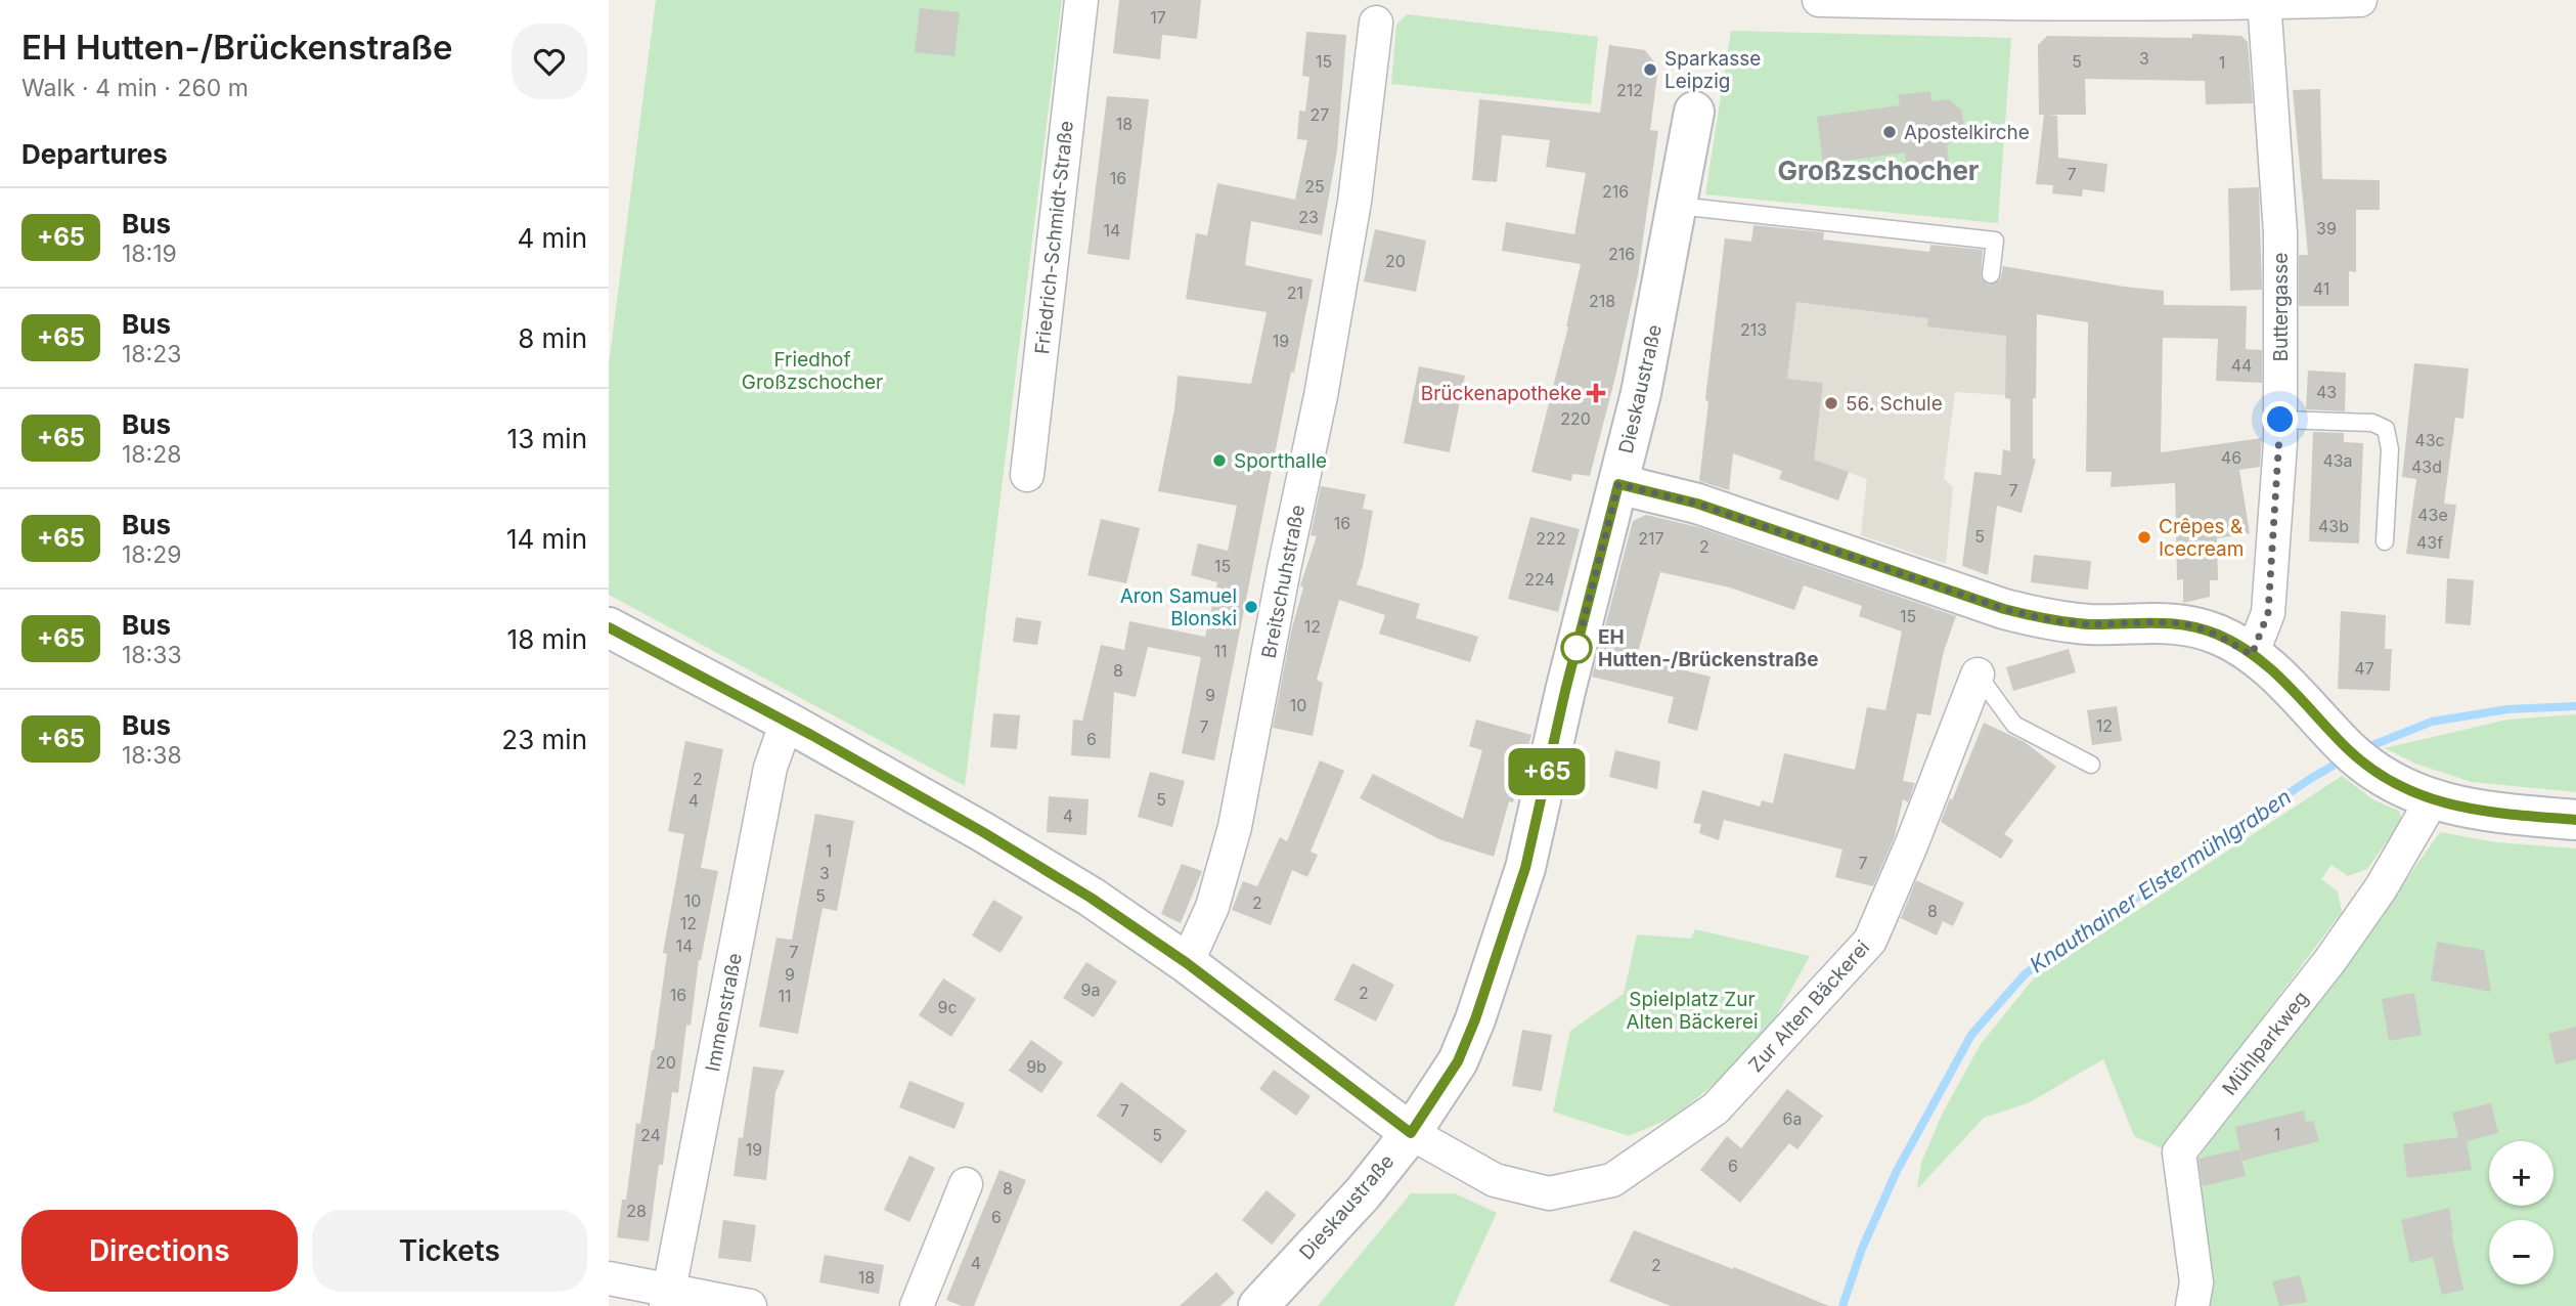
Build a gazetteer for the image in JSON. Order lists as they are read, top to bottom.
{
  "streets": {
    "main road": ["Dieskaustraße"],
    "street": [
      "Friedrich-Schmidt-Straße",
      "Buttergasse",
      "Breitschuhstraße",
      "Zur Alten Bäckerei",
      "Immenstraße",
      "Mühlparkweg"
    ]
  },
  "crossings": [
    ["Dieskaustraße", "Zur Alten Bäckerei"]
  ],
  "districts": ["Großzschocher"],
  "water": ["Knauthainer Elstermühlgraben"],
  "parks": ["Friedhof Großzschocher", "Spielplatz Zur Alten Bäckerei"],
  "places": {
    "other": [
      "Sparkasse Leipzig",
      "Apostelkirche",
      "56. Schule",
      "Sporthalle",
      "Crêpes & Icecream",
      "Aron Samuel Blonski",
      "EH Hutten-/Brückenstraße"
    ],
    "health": ["Brückenapotheke"]
  },
  "lines": ["bus line +65"],
  "house_numbers": [
    "17",
    "3",
    "15",
    "5",
    "1",
    "212",
    "27",
    "18",
    "7",
    "16",
    "25",
    "216",
    "23",
    "39",
    "14",
    "216",
    "20",
    "41",
    "21",
    "218",
    "213",
    "19",
    "44",
    "43",
    "220",
    "43c",
    "46",
    "43a",
    "43d",
    "7",
    "43e",
    "16",
    "43b",
    "5",
    "222",
    "217",
    "43f",
    "2",
    "15",
    "224",
    "15",
    "12",
    "11",
    "47",
    "8",
    "9",
    "10",
    "12",
    "7",
    "6",
    "2",
    "5",
    "4",
    "4",
    "1",
    "7",
    "3",
    "5",
    "10",
    "2",
    "8",
    "12",
    "14",
    "7",
    "9",
    "9a",
    "2",
    "16",
    "11",
    "9c",
    "20",
    "9b",
    "7",
    "6a",
    "1",
    "24",
    "5",
    "19",
    "6",
    "8",
    "28",
    "6",
    "4",
    "2",
    "18"
  ],
  "page": {
    "heading": [
      ["EH Hutten-/Brückenstraße", "Walk · 4 min · 260 m"],
      "Departures"
    ],
    "on_map": "+65",
    "list": [
      {
        "mark": "+65",
        "name": "Bus",
        "note": "18:19",
        "value": "4 min"
      },
      {
        "mark": "+65",
        "name": "Bus",
        "note": "18:23",
        "value": "8 min"
      },
      {
        "mark": "+65",
        "name": "Bus",
        "note": "18:28",
        "value": "13 min"
      },
      {
        "mark": "+65",
        "name": "Bus",
        "note": "18:29",
        "value": "14 min"
      },
      {
        "mark": "+65",
        "name": "Bus",
        "note": "18:33",
        "value": "18 min"
      },
      {
        "mark": "+65",
        "name": "Bus",
        "note": "18:38",
        "value": "23 min"
      }
    ],
    "map_buttons": ["+", "−"],
    "buttons": ["Directions", "Tickets"]
  }
}
